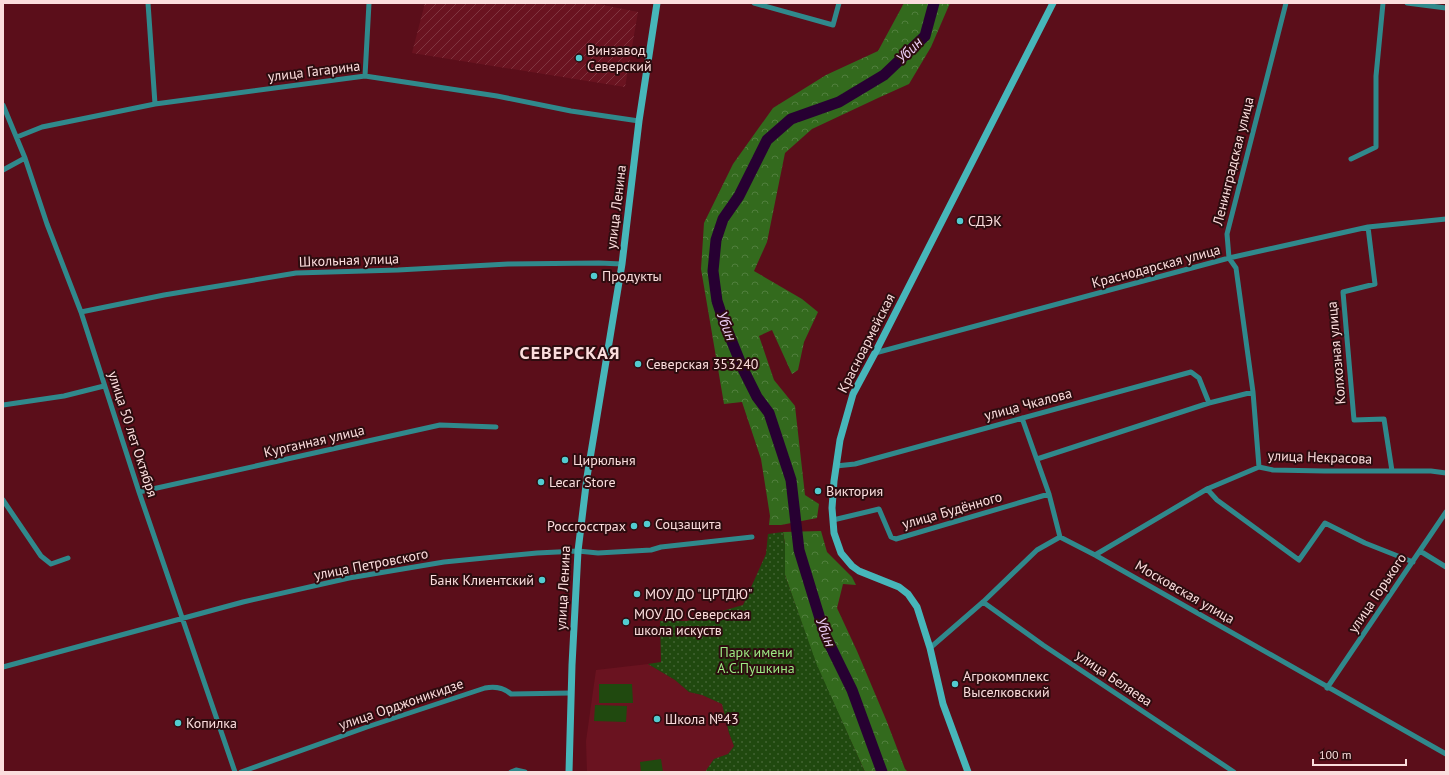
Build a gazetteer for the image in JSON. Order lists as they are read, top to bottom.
{
  "streets": {
    "street": [
      "улица Гагарина",
      "Ленинградская улица",
      "улица Ленина",
      "Школьная улица",
      "Краснодарская улица",
      "Красноармейская",
      "Колхозная улица",
      "улица Чкалова",
      "улица 50 лет Октября",
      "Курганная улица",
      "улица Некрасова",
      "улица Будённого",
      "улица Петровского",
      "Московская улица",
      "улица Горького",
      "улица Беляева",
      "улица Орджоникидзе"
    ]
  },
  "crossings": [
    ["улица Гагарина", "улица Ленина"],
    ["улица Гагарина", "улица 50 лет Октября"],
    ["Ленинградская улица", "Краснодарская улица"],
    ["Ленинградская улица", "улица Некрасова"],
    ["улица Ленина", "Школьная улица"],
    ["улица Ленина", "улица Петровского"],
    ["улица Ленина", "улица Орджоникидзе"],
    ["Школьная улица", "улица 50 лет Октября"],
    ["Краснодарская улица", "Красноармейская"],
    ["Краснодарская улица", "Колхозная улица"],
    ["Красноармейская", "улица Чкалова"],
    ["Красноармейская", "улица Будённого"],
    ["Колхозная улица", "улица Некрасова"],
    ["улица 50 лет Октября", "Курганная улица"],
    ["улица 50 лет Октября", "улица Петровского"],
    ["улица Некрасова", "Московская улица"],
    ["Московская улица", "улица Горького"]
  ],
  "districts": ["СЕВЕРСКАЯ"],
  "water": ["Убин"],
  "parks": ["Парк имени А.С.Пушкина"],
  "places": [
    "Винзавод Северский",
    "СДЭК",
    "Продукты",
    "Северская 353240",
    "Цирюльня",
    "Lecar Store",
    "Виктория",
    "Соцзащита",
    "Россгосстрах",
    "Банк Клиентский",
    "МОУ ДО \"ЦРТДЮ\"",
    "МОУ ДО Северская школа искуств",
    "Агрокомплекс Выселковский",
    "Школа №43",
    "Копилка"
  ],
  "scale_bar": "100 m"
}
